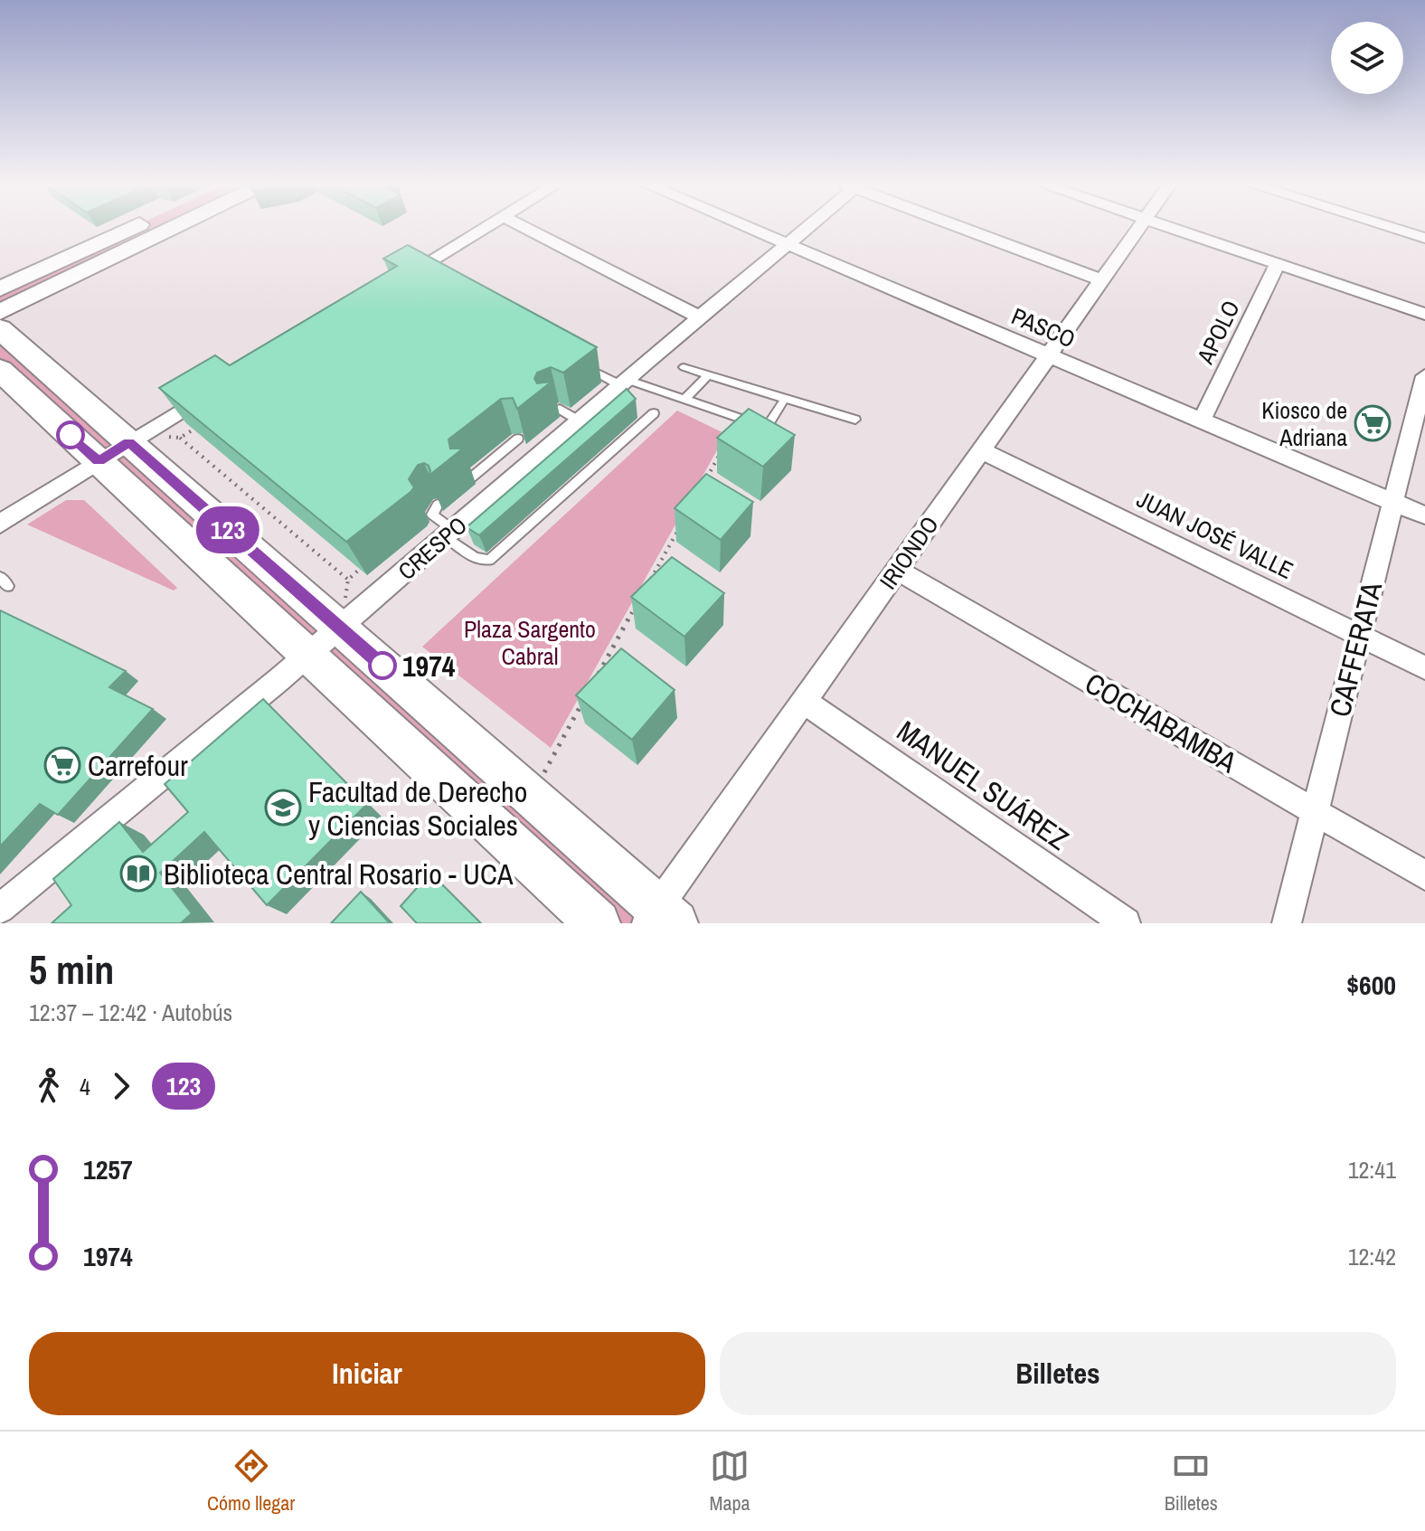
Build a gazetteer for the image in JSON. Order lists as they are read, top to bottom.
{
  "streets": {
    "street": [
      "PASCO",
      "APOLO",
      "JUAN JOSÉ VALLE",
      "CRESPO",
      "IRIONDO",
      "CAFFERATA",
      "COCHABAMBA",
      "MANUEL SUÁREZ"
    ]
  },
  "crossings": [
    ["PASCO", "APOLO"],
    ["PASCO", "CRESPO"],
    ["PASCO", "IRIONDO"],
    ["PASCO", "CAFFERATA"],
    ["JUAN JOSÉ VALLE", "IRIONDO"],
    ["JUAN JOSÉ VALLE", "CAFFERATA"],
    ["IRIONDO", "COCHABAMBA"],
    ["IRIONDO", "MANUEL SUÁREZ"],
    ["CAFFERATA", "COCHABAMBA"]
  ],
  "parks": ["Plaza Sargento Cabral"],
  "places": {
    "supermarket": ["Kiosco de Adriana", "Carrefour"],
    "other": ["1974"],
    "school or university": ["Facultad de Derecho y Ciencias Sociales"],
    "library": ["Biblioteca Central Rosario - UCA"]
  },
  "lines": ["bus line 123"],
  "page": {
    "on_map": "123",
    "heading": ["5 min", "12:37 – 12:42 · Autobús", "$600"],
    "legs": ["4", "123"],
    "list": [
      {
        "name": "1257",
        "value": "12:41"
      },
      {
        "name": "1974",
        "value": "12:42"
      }
    ],
    "buttons": ["Iniciar", "Billetes"],
    "tabs": ["Cómo llegar", "Mapa", "Billetes"]
  }
}
